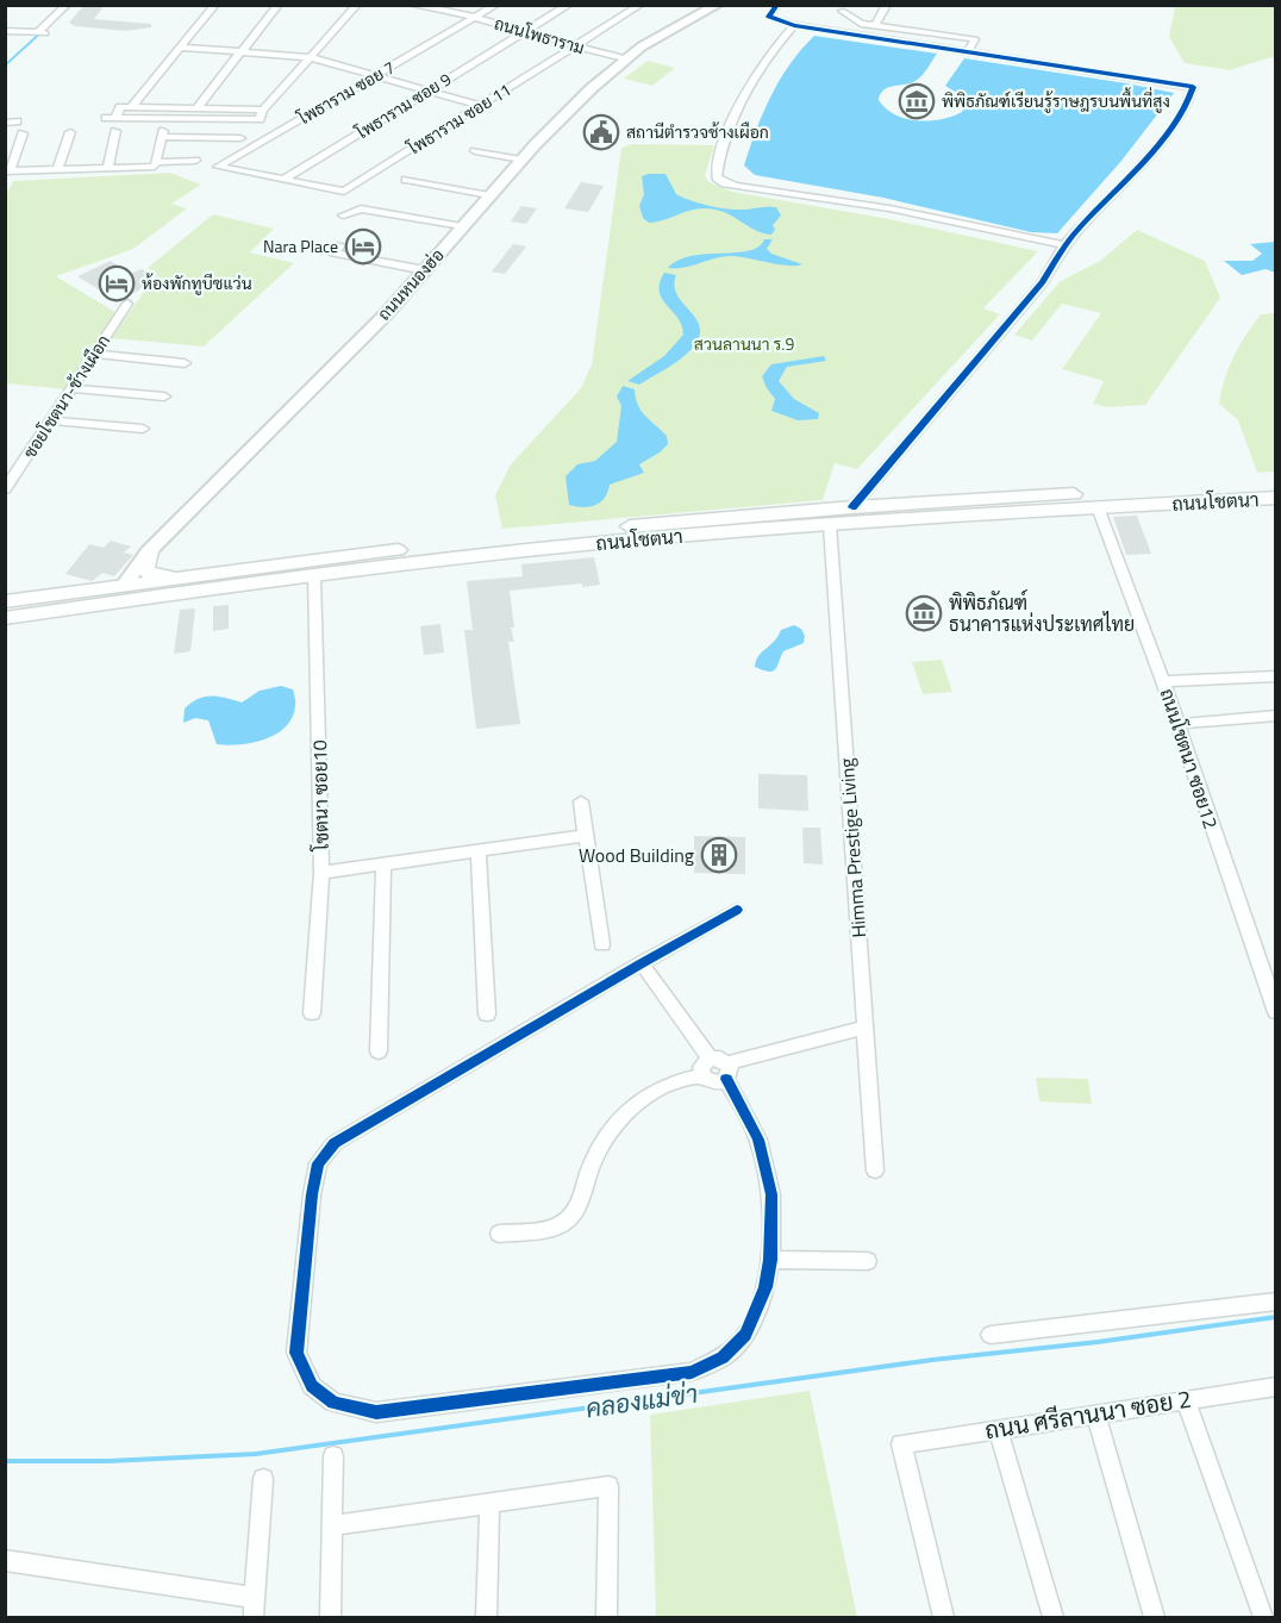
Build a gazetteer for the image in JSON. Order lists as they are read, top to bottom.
{
  "streets": {
    "main road": ["ถนนหนองฮ่อ", "ถนนโชตนา"],
    "street": [
      "ถนนโพธาราม",
      "โพธาราม ซอย 7",
      "โพธาราม ซอย 9",
      "โพธาราม ซอย 11",
      "ซอยโชตนา-ช้างเผือก",
      "ถนนโชตนา ซอย12",
      "โชตนา ซอย10",
      "Himma Prestige Living",
      "ถนน ศรีลานนา ซอย 2"
    ]
  },
  "crossings": [
    ["ถนนโพธาราม", "โพธาราม ซอย 7"],
    ["ถนนโพธาราม", "โพธาราม ซอย 9"],
    ["ถนนโพธาราม", "โพธาราม ซอย 11"],
    ["ถนนโพธาราม", "ถนนหนองฮ่อ"],
    ["โพธาราม ซอย 7", "โพธาราม ซอย 9"],
    ["โพธาราม ซอย 7", "โพธาราม ซอย 11"],
    ["โพธาราม ซอย 9", "โพธาราม ซอย 11"],
    ["ถนนหนองฮ่อ", "ถนนโชตนา"],
    ["ถนนโชตนา", "ถนนโชตนา ซอย12"],
    ["ถนนโชตนา", "โชตนา ซอย10"],
    ["ถนนโชตนา", "Himma Prestige Living"]
  ],
  "water": ["คลองแม่ข่า"],
  "parks": ["สวนลานนา ร.9"],
  "places": {
    "museum": ["พิพิธภัณฑ์เรียนรู้ราษฎรบนพื้นที่สูง", "พิพิธภัณฑ์ ธนาคารแห่งประเทศไทย"],
    "public building": ["สถานีตำรวจช้างเผือก"],
    "hotel": ["Nara Place", "ห้องพักทูบีซแว่น"],
    "building": ["Wood Building"]
  }
}
